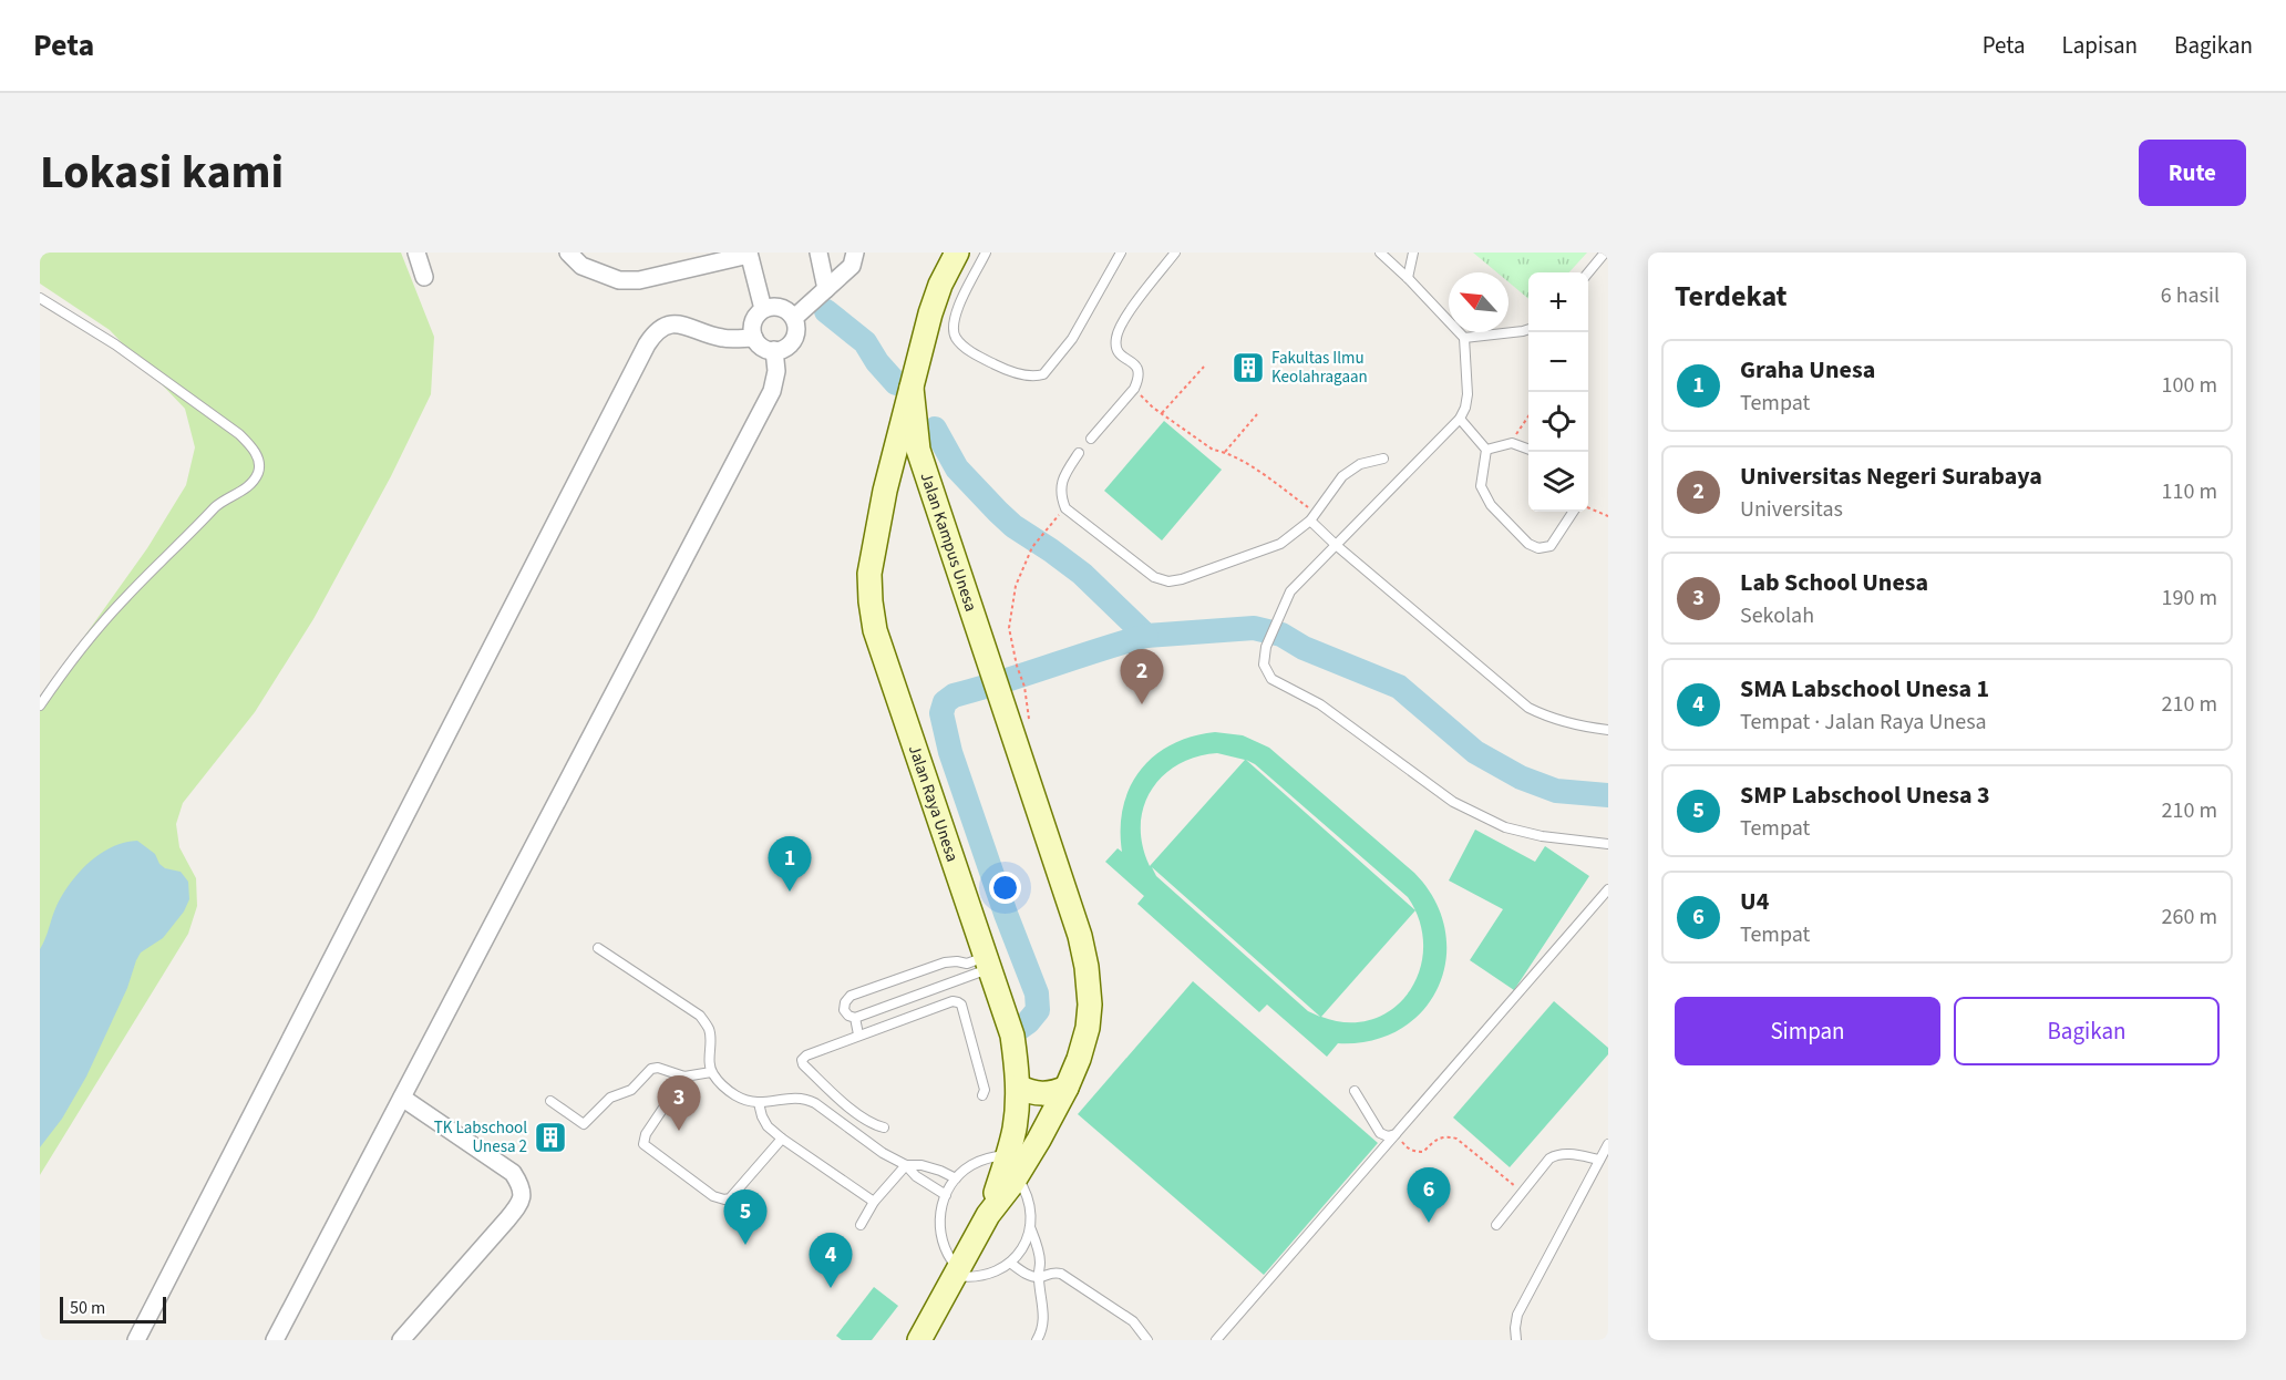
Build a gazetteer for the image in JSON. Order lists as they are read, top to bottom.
{
  "streets": {
    "main road": ["Jalan Kampus Unesa", "Jalan Raya Unesa"]
  },
  "crossings": [
    ["Jalan Kampus Unesa", "Jalan Raya Unesa"]
  ],
  "places": {
    "building": ["Fakultas Ilmu Keolahragaan", "TK Labschool Unesa 2"]
  },
  "scale_bar": "50 m",
  "north": "top left",
  "page": {
    "header": "Peta",
    "nav": ["Peta", "Lapisan", "Bagikan"],
    "title": "Lokasi kami",
    "buttons": [
      "Rute",
      ["Simpan", "Bagikan"]
    ],
    "heading": ["Terdekat", "6 hasil"],
    "map_buttons": ["+", "−"],
    "list": [
      {
        "mark": "1",
        "name": "Graha Unesa",
        "note": "Tempat",
        "value": "100 m"
      },
      {
        "mark": "2",
        "name": "Universitas Negeri Surabaya",
        "note": "Universitas",
        "value": "110 m"
      },
      {
        "mark": "3",
        "name": "Lab School Unesa",
        "note": "Sekolah",
        "value": "190 m"
      },
      {
        "mark": "4",
        "name": "SMA Labschool Unesa 1",
        "note": "Tempat · Jalan Raya Unesa",
        "value": "210 m"
      },
      {
        "mark": "5",
        "name": "SMP Labschool Unesa 3",
        "note": "Tempat",
        "value": "210 m"
      },
      {
        "mark": "6",
        "name": "U4",
        "note": "Tempat",
        "value": "260 m"
      }
    ],
    "pins": [
      "2",
      "1",
      "3",
      "6",
      "5",
      "4"
    ],
    "scale": "50 m"
  }
}
